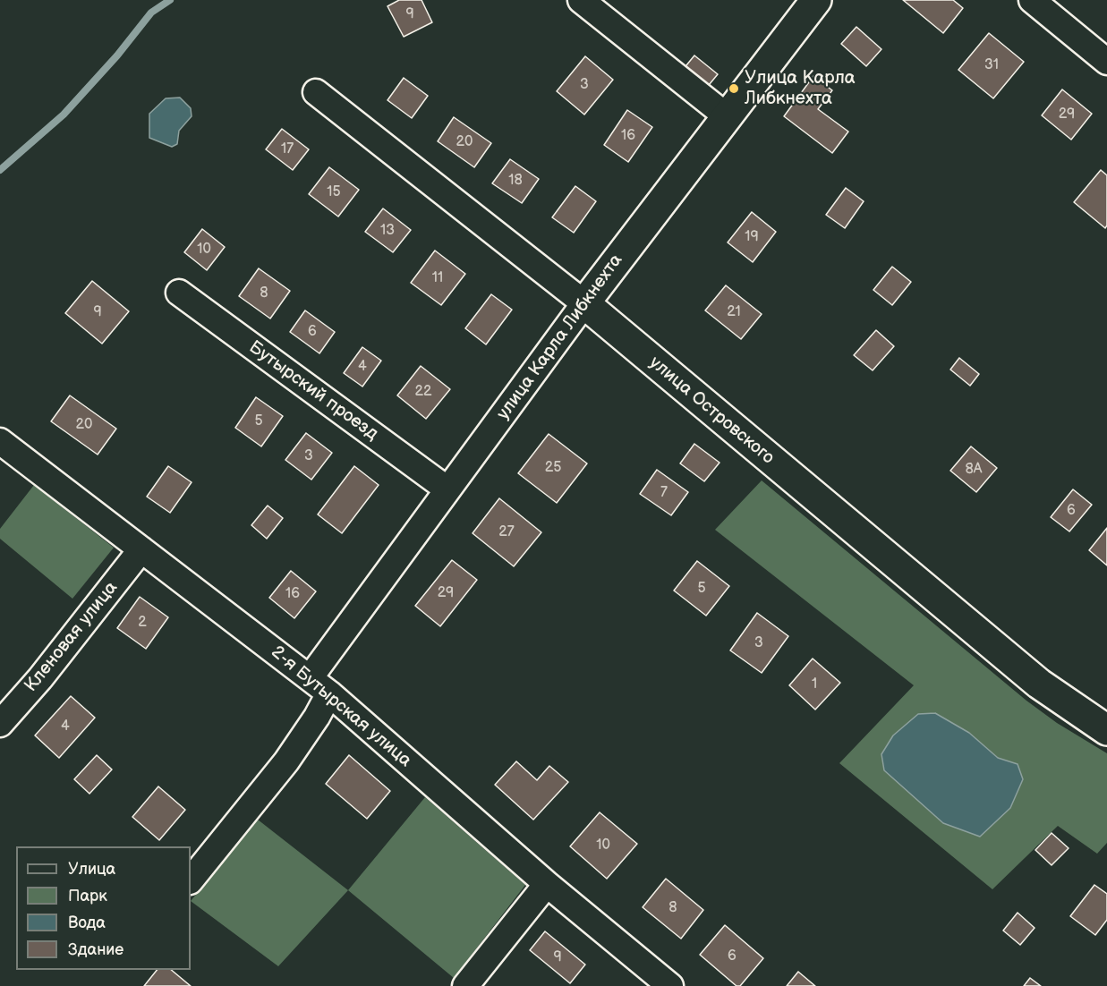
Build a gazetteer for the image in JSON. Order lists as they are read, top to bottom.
{
  "streets": {
    "street": [
      "улица Карла Либкнехта",
      "Бутырский проезд",
      "улица Островского",
      "Кленовая улица",
      "2-я Бутырская улица"
    ]
  },
  "crossings": [
    ["улица Карла Либкнехта", "Бутырский проезд"],
    ["улица Карла Либкнехта", "улица Островского"],
    ["улица Карла Либкнехта", "2-я Бутырская улица"],
    ["Кленовая улица", "2-я Бутырская улица"]
  ],
  "places": ["Улица Карла Либкнехта"],
  "house_numbers": [
    "9",
    "31",
    "3",
    "29",
    "16",
    "20",
    "17",
    "18",
    "15",
    "13",
    "19",
    "10",
    "11",
    "8",
    "9",
    "21",
    "6",
    "4",
    "22",
    "5",
    "20",
    "3",
    "25",
    "8А",
    "7",
    "6",
    "27",
    "5",
    "29",
    "16",
    "2",
    "3",
    "1",
    "4",
    "10",
    "8",
    "6",
    "9"
  ],
  "legend": [
    "Улица",
    "Парк",
    "Вода",
    "Здание"
  ]
}
